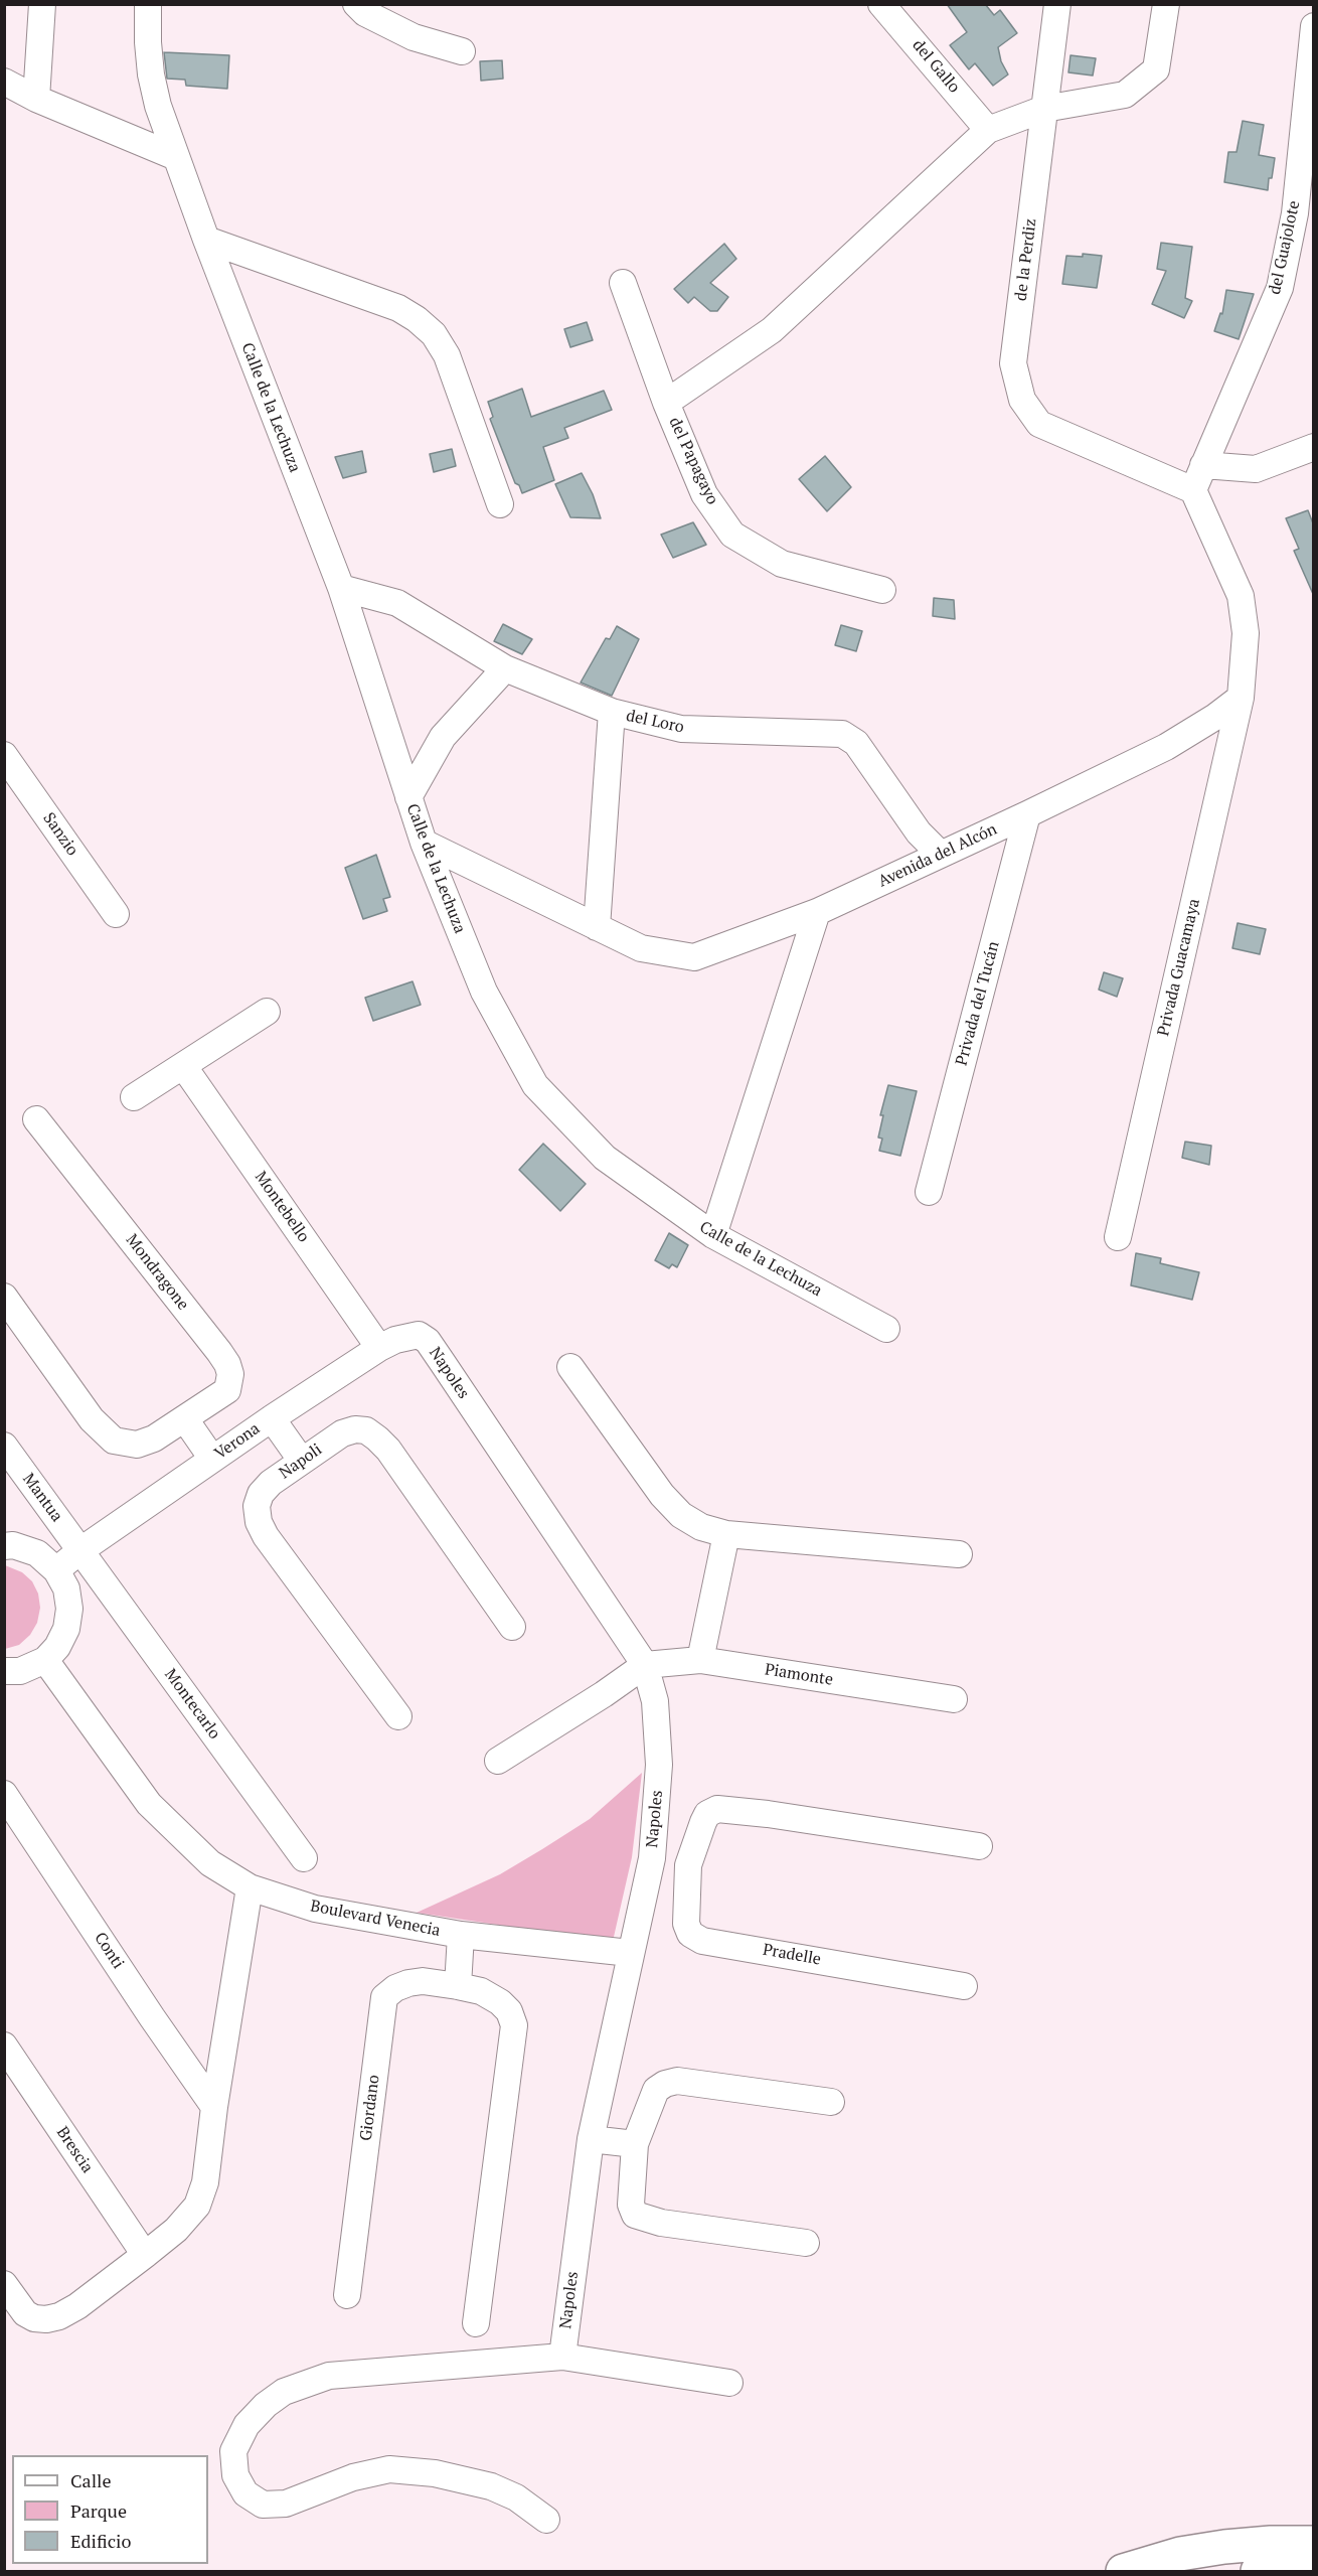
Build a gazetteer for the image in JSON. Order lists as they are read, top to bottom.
{
  "streets": {
    "street": [
      "del Gallo",
      "del Guajolote",
      "de la Perdiz",
      "Calle de la Lechuza",
      "del Papagayo",
      "del Loro",
      "Sanzio",
      "Avenida del Alcón",
      "Privada Guacamaya",
      "Privada del Tucán",
      "Montebello",
      "Mondragone",
      "Napoles",
      "Verona",
      "Napoli",
      "Mantua",
      "Piamonte",
      "Montecarlo",
      "Boulevard Venecia",
      "Conti",
      "Pradelle",
      "Giordano",
      "Brescia"
    ]
  },
  "crossings": [
    ["del Guajolote", "de la Perdiz"],
    ["Calle de la Lechuza", "del Loro"],
    ["Calle de la Lechuza", "Avenida del Alcón"],
    ["del Loro", "Avenida del Alcón"],
    ["Avenida del Alcón", "Privada Guacamaya"],
    ["Avenida del Alcón", "Privada del Tucán"],
    ["Montebello", "Verona"],
    ["Napoles", "Verona"],
    ["Napoles", "Piamonte"],
    ["Napoles", "Boulevard Venecia"],
    ["Verona", "Mantua"],
    ["Verona", "Montecarlo"],
    ["Mantua", "Montecarlo"]
  ],
  "legend": ["Calle", "Parque", "Edificio"]
}
